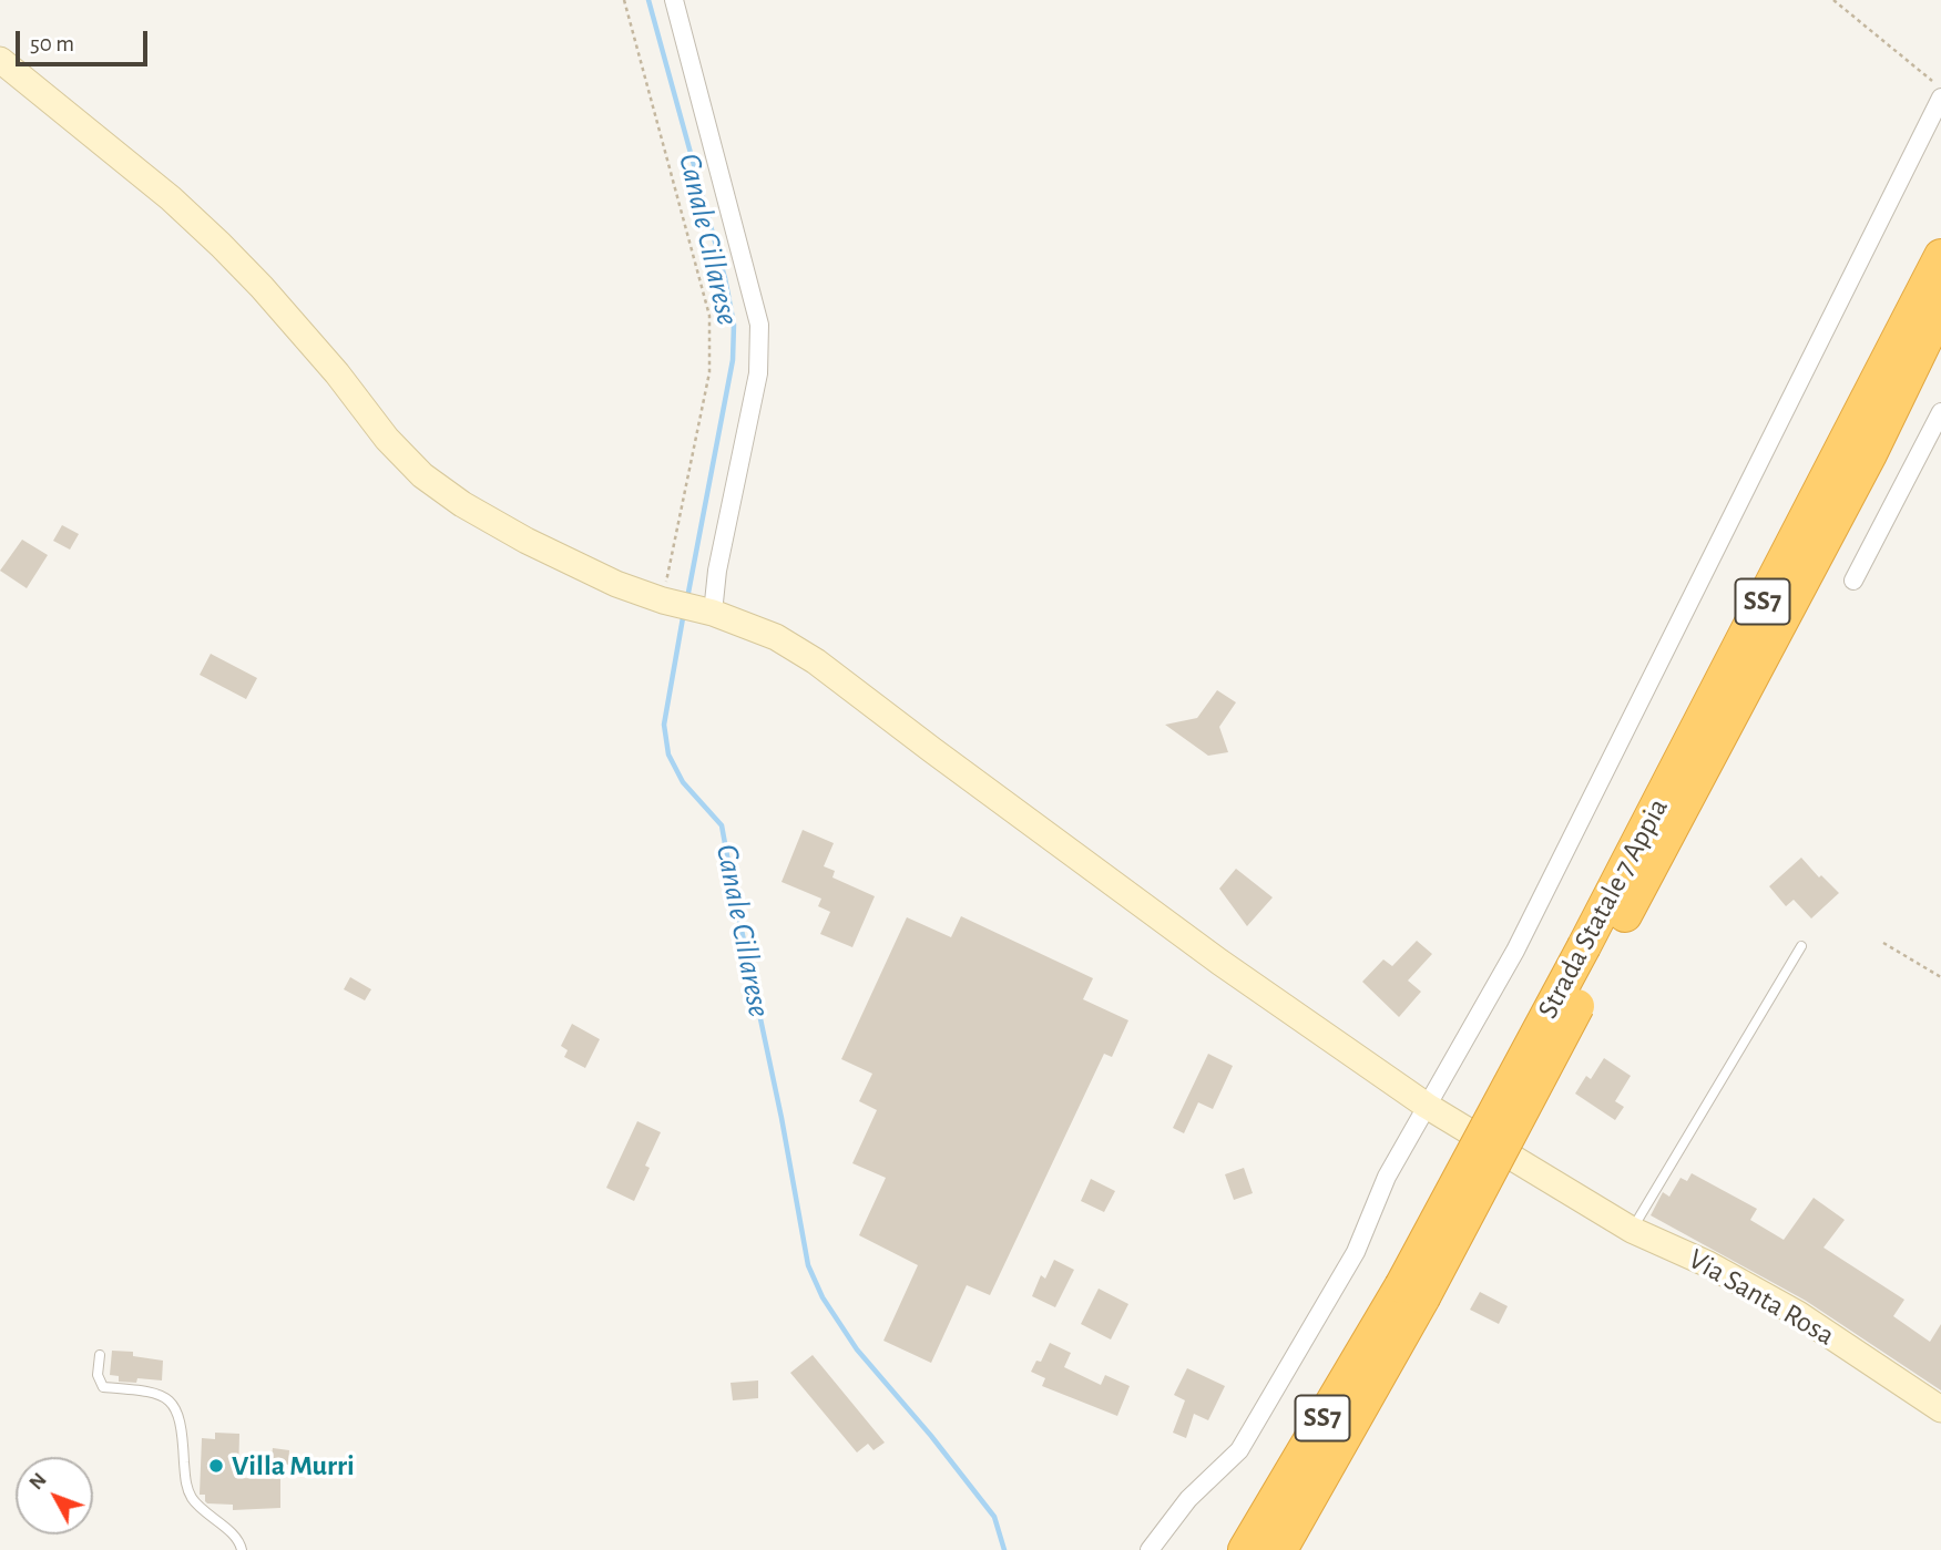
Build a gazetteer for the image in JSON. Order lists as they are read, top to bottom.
{
  "streets": {
    "highway": ["SS7", "Strada Statale 7 Appia"],
    "street": ["Via Santa Rosa"]
  },
  "water": ["Canale Cillarese"],
  "places": ["Villa Murri"],
  "scale_bar": "50 m",
  "north": "top left"
}
